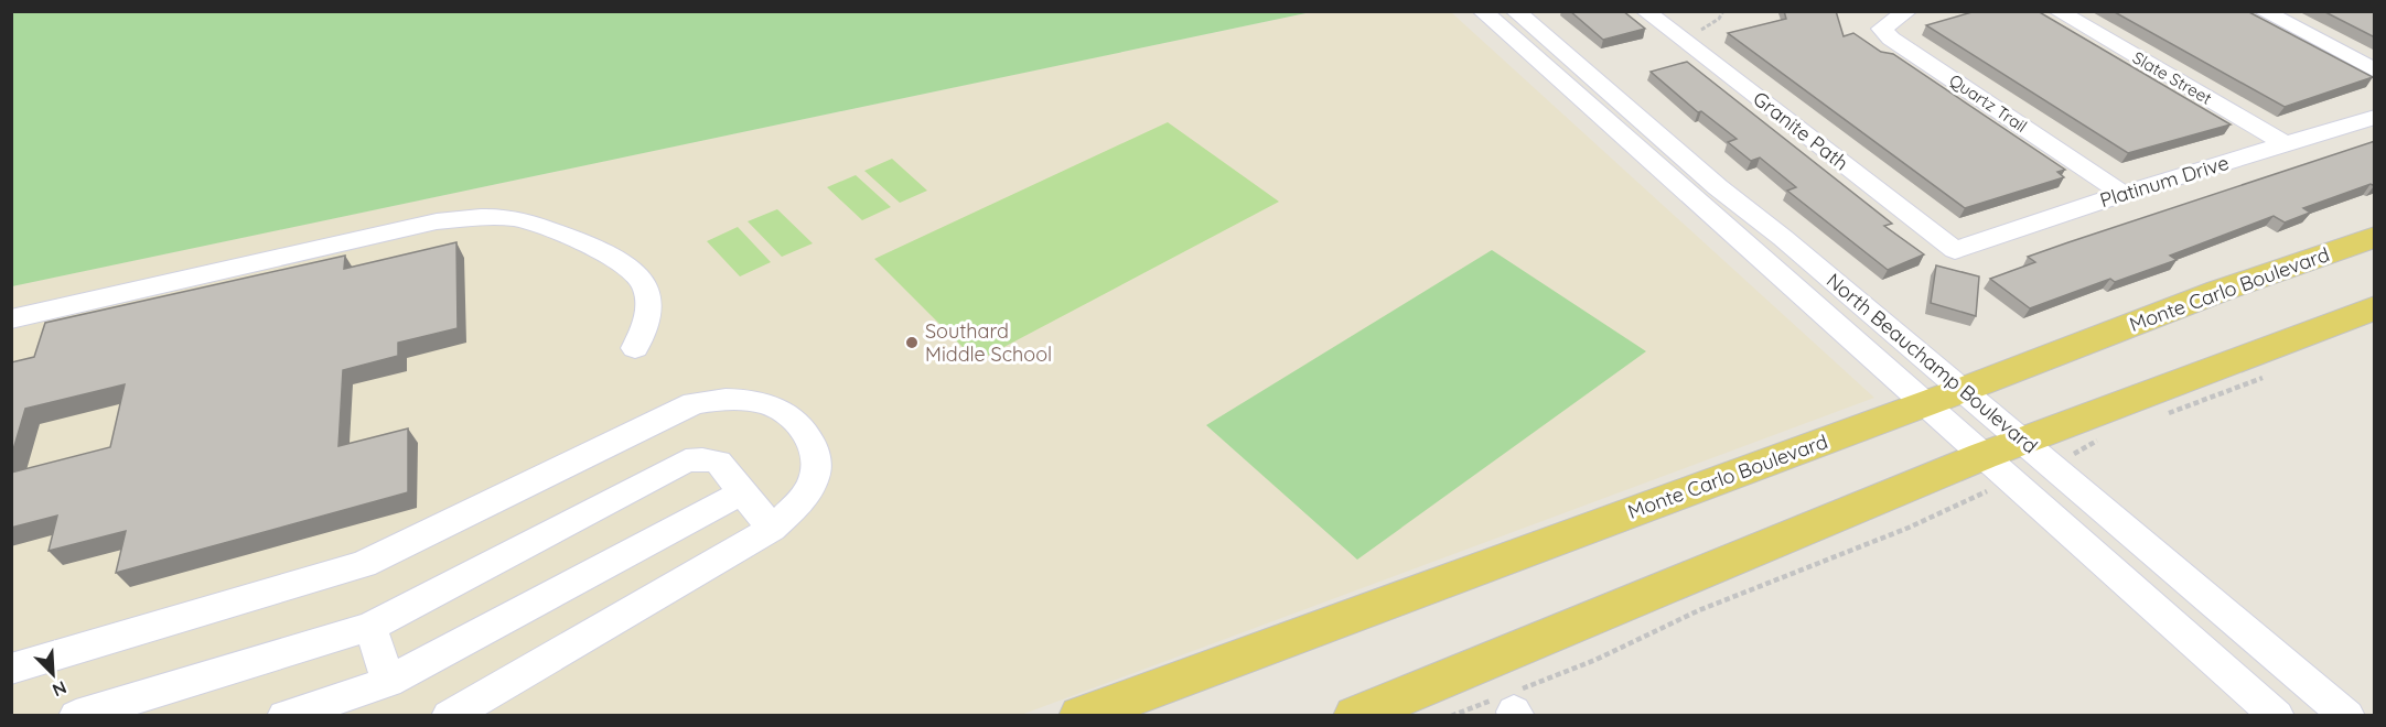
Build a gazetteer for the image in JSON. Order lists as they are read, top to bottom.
{
  "streets": {
    "main road": ["Monte Carlo Boulevard"],
    "street": [
      "Slate Street",
      "Quartz Trail",
      "Granite Path",
      "Platinum Drive",
      "North Beauchamp Boulevard"
    ]
  },
  "crossings": [
    ["Slate Street", "Platinum Drive"],
    ["Quartz Trail", "Platinum Drive"],
    ["Granite Path", "Platinum Drive"],
    ["Monte Carlo Boulevard", "North Beauchamp Boulevard"]
  ],
  "places": ["Southard Middle School"],
  "north": "bottom right"
}
